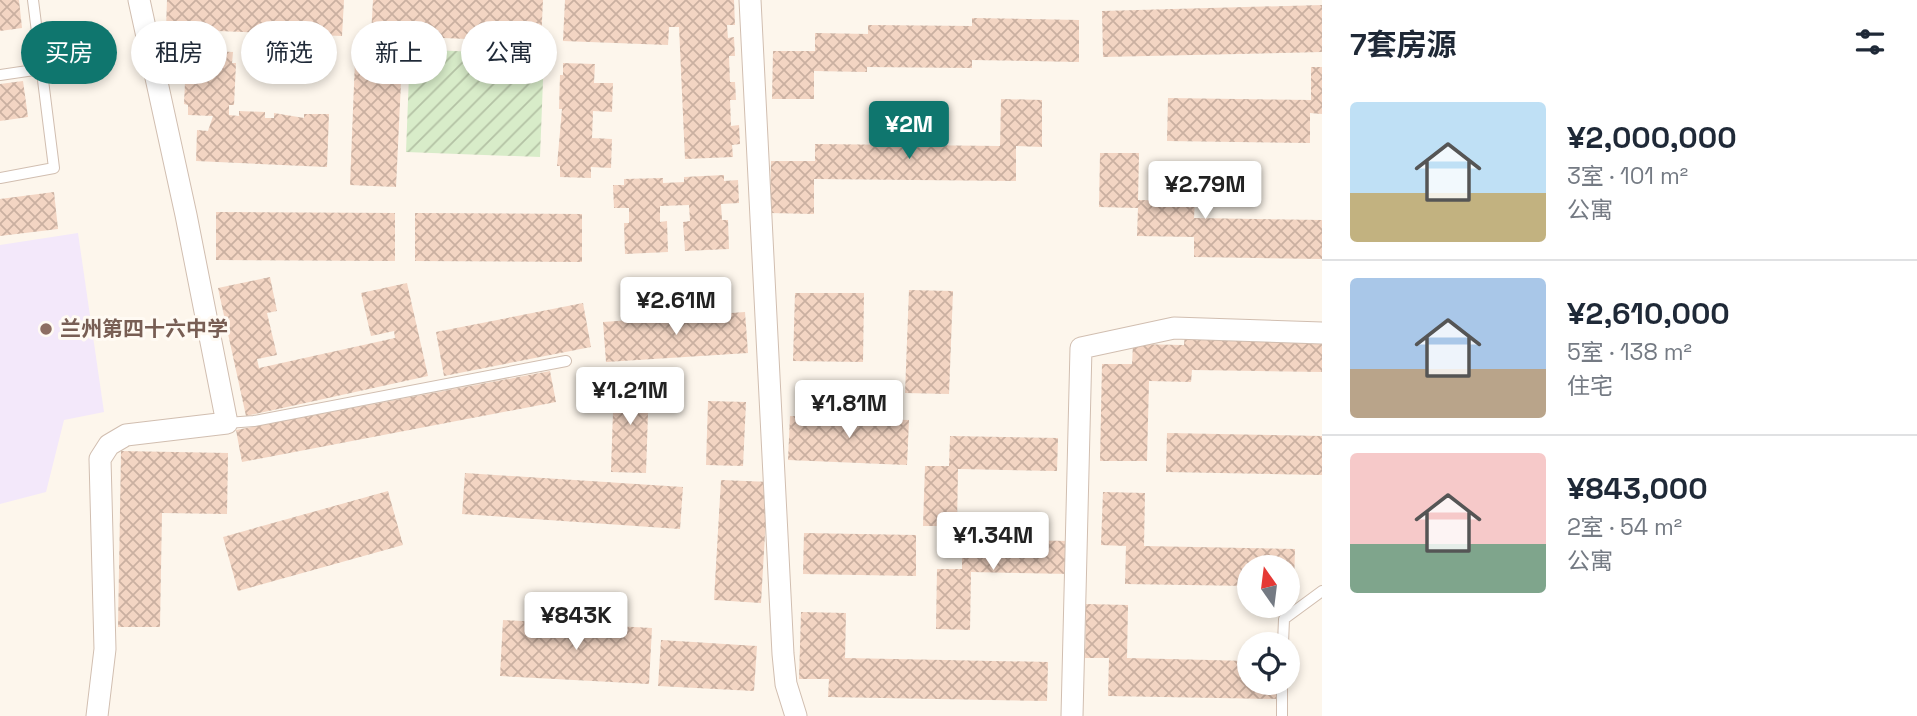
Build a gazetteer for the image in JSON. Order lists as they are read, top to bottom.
{
  "places": ["兰州第四十六中学"],
  "north": "top",
  "page": {
    "heading": "7套房源",
    "chip": [
      "买房",
      "租房",
      "筛选",
      "新上",
      "公寓"
    ],
    "list": [
      {
        "name": "¥2,000,000",
        "note": "3室 · 101 m² · 公寓"
      },
      {
        "name": "¥2,610,000",
        "note": "5室 · 138 m² · 住宅"
      },
      {
        "name": "¥843,000",
        "note": "2室 · 54 m² · 公寓"
      }
    ],
    "price": [
      "¥2M",
      "¥2.79M",
      "¥2.61M",
      "¥1.21M",
      "¥1.81M",
      "¥1.34M",
      "¥843K"
    ]
  }
}
